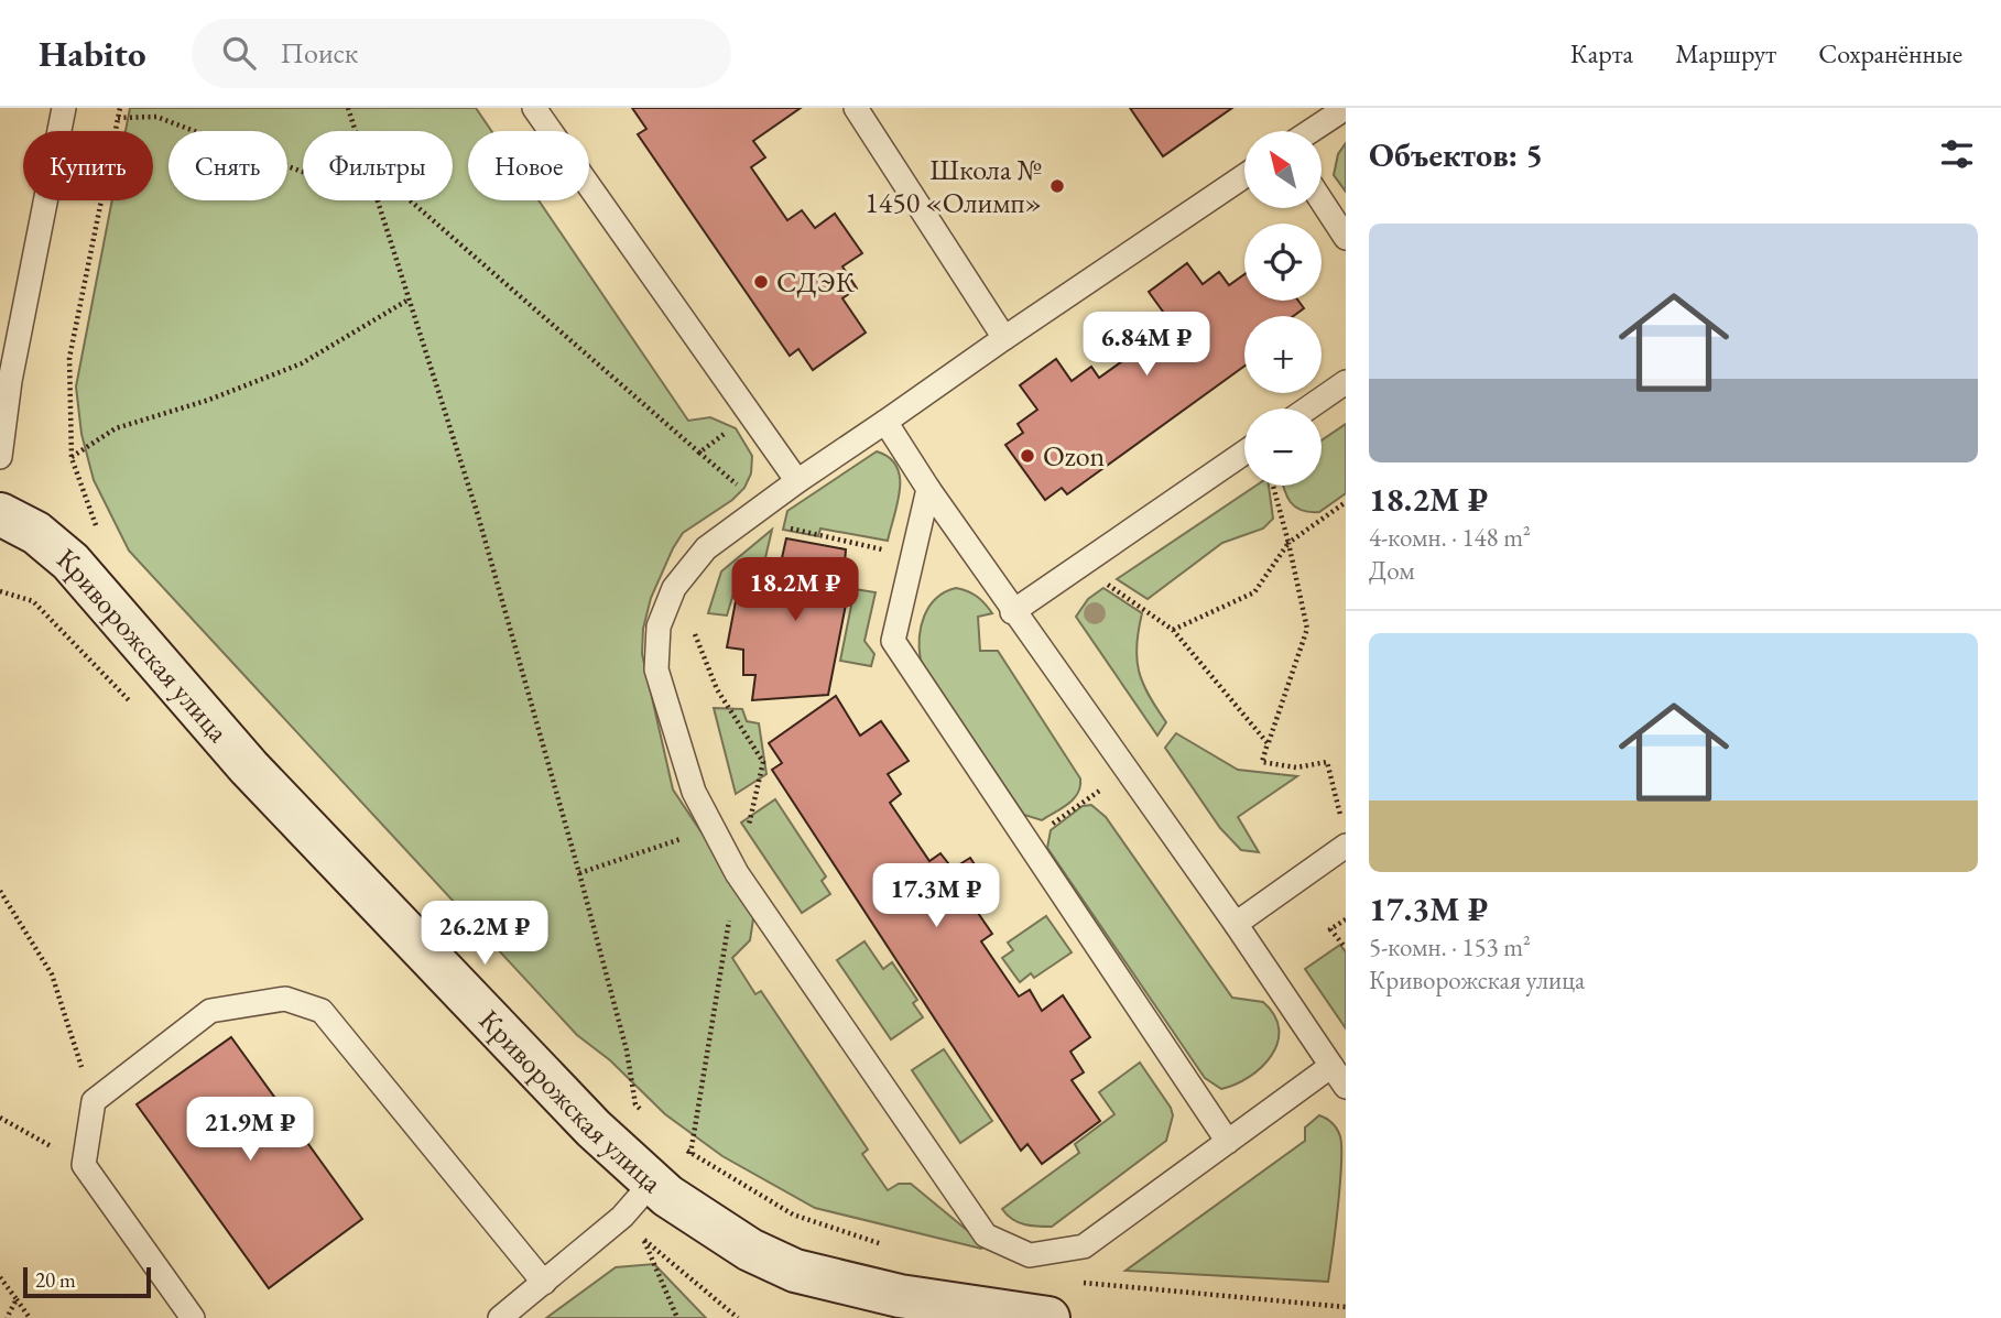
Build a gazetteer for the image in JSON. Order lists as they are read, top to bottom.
{
  "streets": {
    "street": ["Криворожская улица"]
  },
  "places": ["Школа № 1450 «Олимп»", "СДЭК", "Ozon"],
  "scale_bar": "20 m",
  "north": "top left",
  "page": {
    "header": "Habito",
    "search": "Поиск",
    "nav": ["Карта", "Маршрут", "Сохранённые"],
    "heading": "Объектов: 5",
    "map_buttons": ["+", "−"],
    "chip": [
      "Купить",
      "Снять",
      "Фильтры",
      "Новое"
    ],
    "list": [
      {
        "name": "18.2M ₽",
        "note": "4-комн. · 148 m² · Дом"
      },
      {
        "name": "17.3M ₽",
        "note": "5-комн. · 153 m² · Криворожская улица"
      }
    ],
    "price": [
      "6.84M ₽",
      "18.2M ₽",
      "17.3M ₽",
      "26.2M ₽",
      "21.9M ₽"
    ],
    "scale": "20 m"
  }
}
